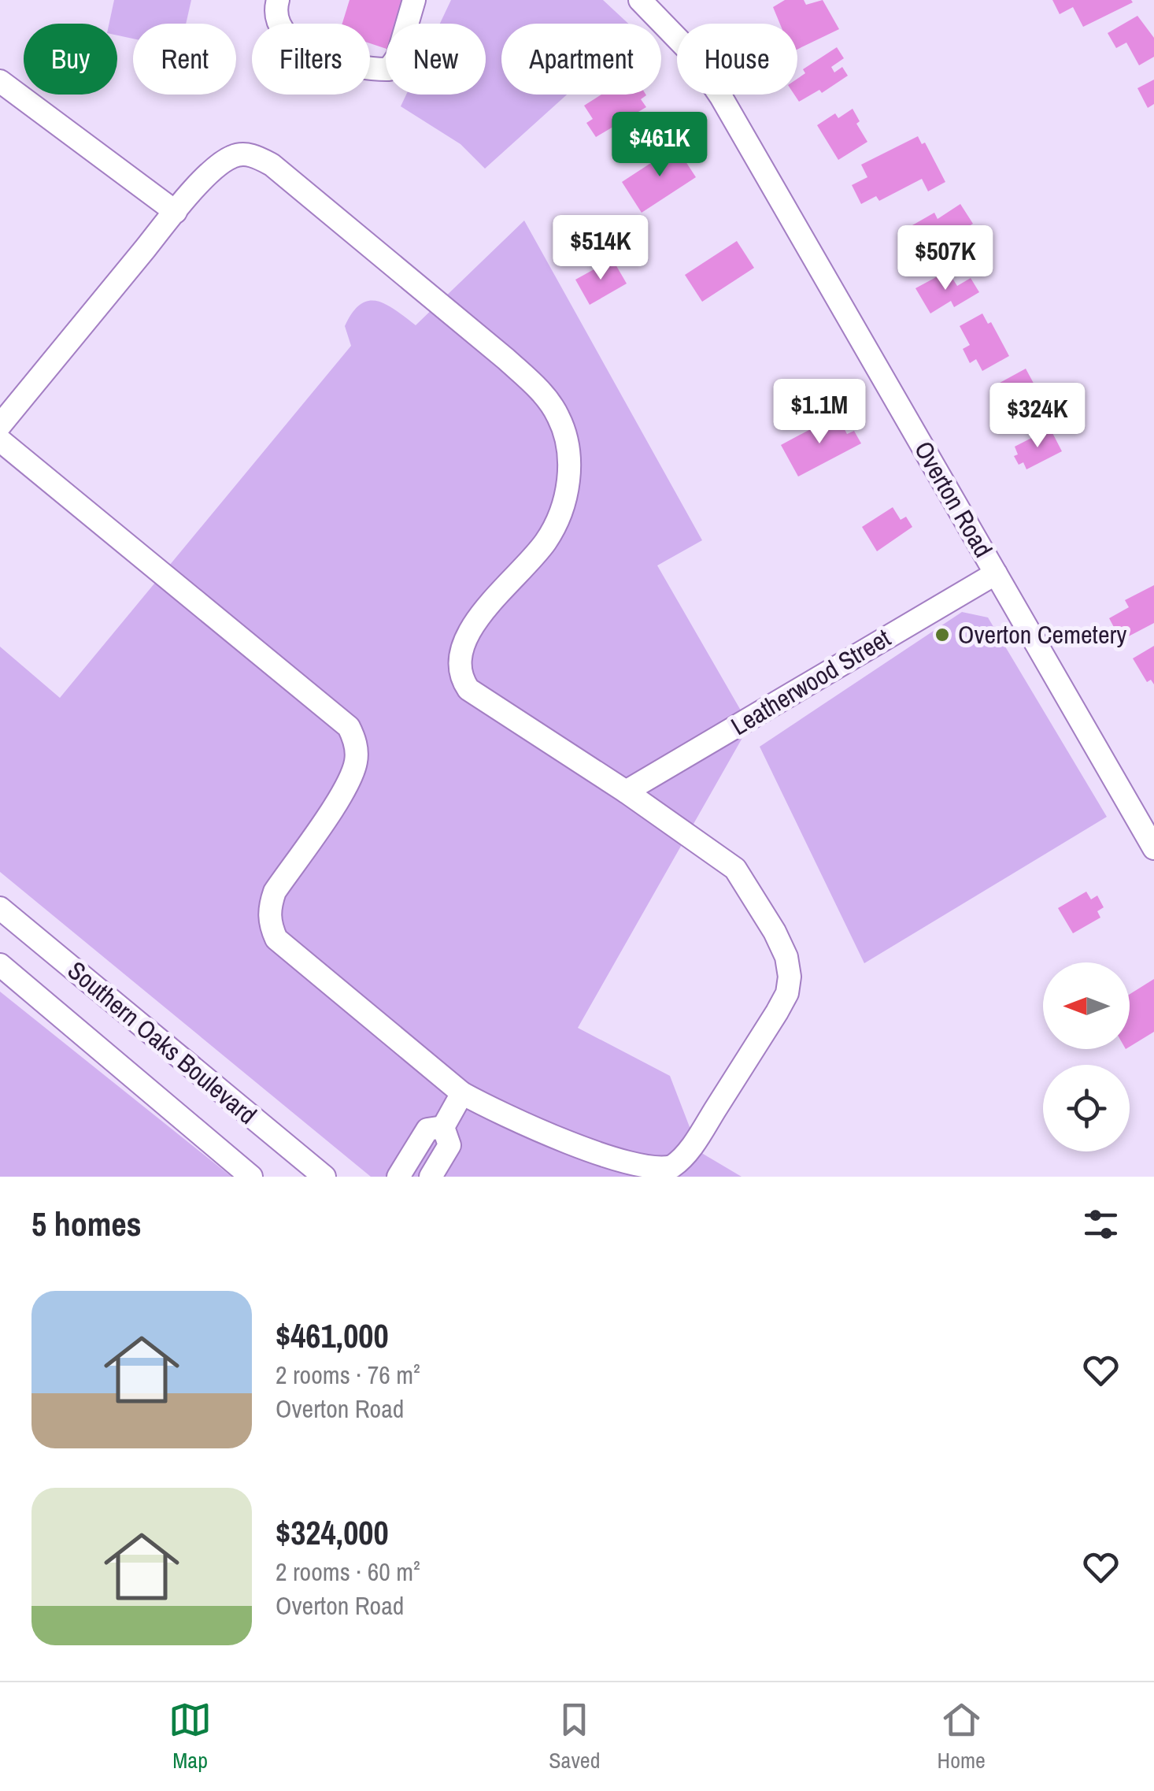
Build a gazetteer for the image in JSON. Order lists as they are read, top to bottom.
{
  "streets": {
    "street": ["Overton Road", "Leatherwood Street", "Southern Oaks Boulevard"]
  },
  "crossings": [
    ["Overton Road", "Leatherwood Street"]
  ],
  "places": ["Overton Cemetery"],
  "north": "left",
  "page": {
    "chip": [
      "Buy",
      "Rent",
      "Filters",
      "New",
      "Apartment",
      "House"
    ],
    "price": [
      "$461K",
      "$514K",
      "$507K",
      "$1.1M",
      "$324K"
    ],
    "heading": "5 homes",
    "list": [
      {
        "name": "$461,000",
        "note": "2 rooms · 76 m² · Overton Road"
      },
      {
        "name": "$324,000",
        "note": "2 rooms · 60 m² · Overton Road"
      }
    ],
    "tabs": ["Map", "Saved", "Home"]
  }
}
